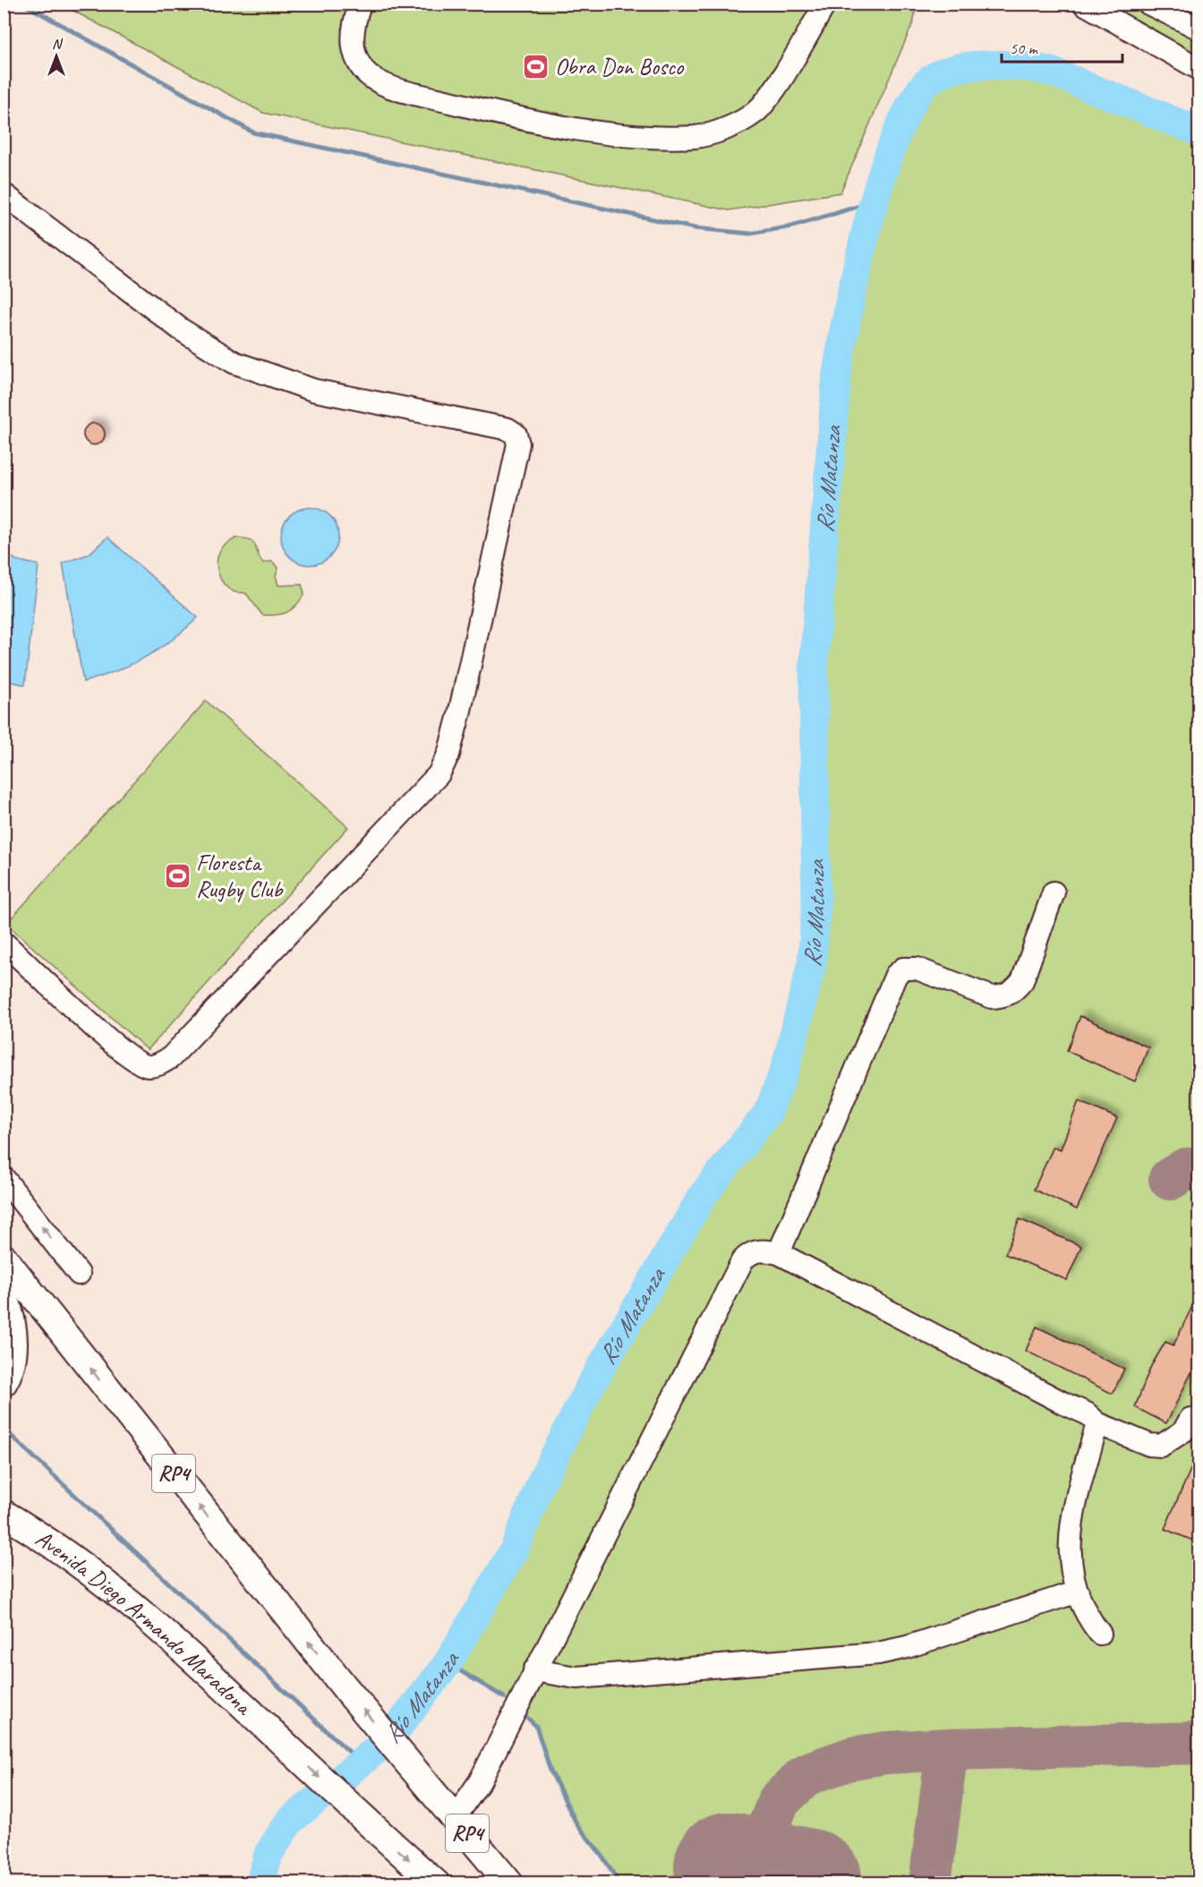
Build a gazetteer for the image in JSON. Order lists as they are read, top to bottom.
{
  "streets": {
    "main road": ["RP4", "Avenida Diego Armando Maradona"]
  },
  "water": ["Río Matanza"],
  "places": {
    "sports": ["Obra Don Bosco", "Floresta Rugby Club"]
  },
  "scale_bar": "50 m",
  "north": "top"
}
